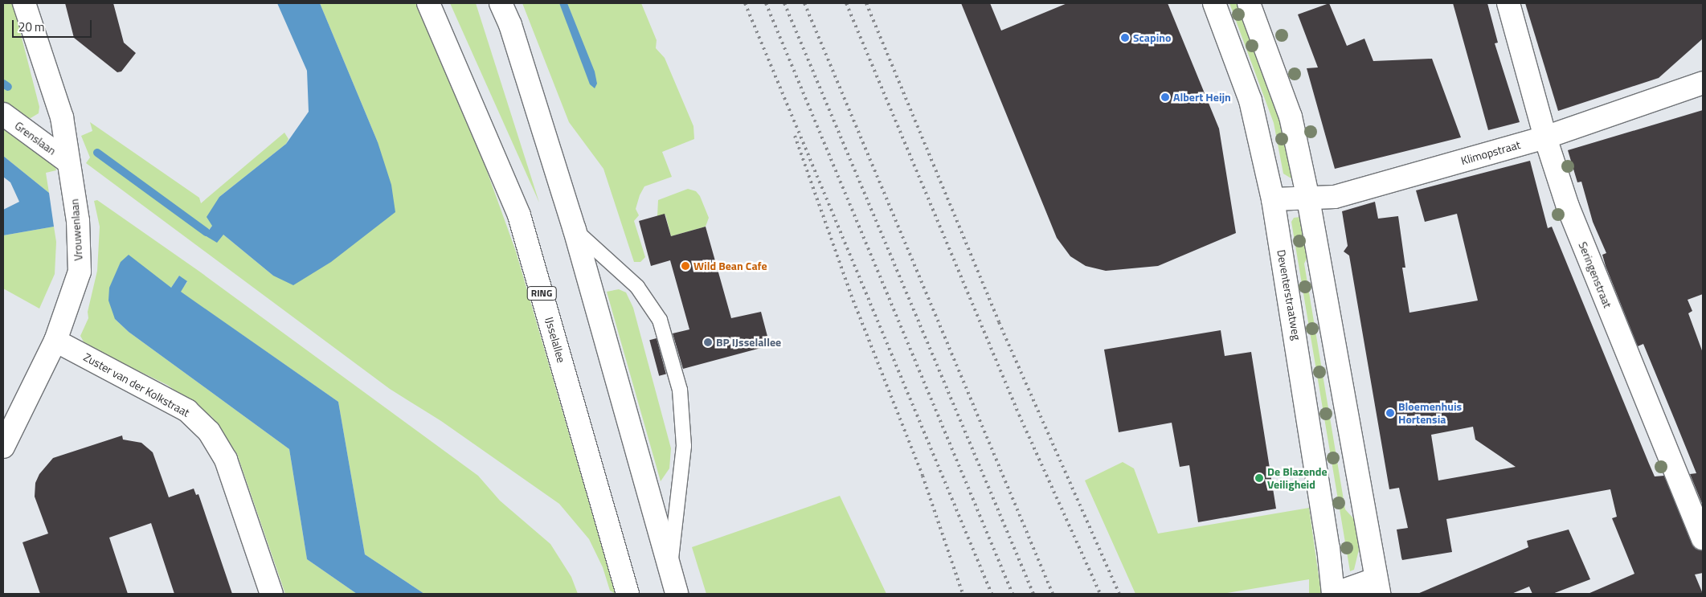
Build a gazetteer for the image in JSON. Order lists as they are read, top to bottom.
{
  "streets": {
    "street": [
      "Grenslaan",
      "Klimopstraat",
      "Vrouwenlaan",
      "Seringenstraat",
      "RING",
      "Deventerstraatweg",
      "IJsselallee",
      "Zuster van der Kolkstraat"
    ]
  },
  "crossings": [
    ["Grenslaan", "Vrouwenlaan"],
    ["Klimopstraat", "Seringenstraat"],
    ["Klimopstraat", "Deventerstraatweg"],
    ["Vrouwenlaan", "Zuster van der Kolkstraat"]
  ],
  "places": [
    "Scapino",
    "Albert Heijn",
    "Wild Bean Cafe",
    "BP IJsselallee",
    "Bloemenhuis Hortensia",
    "De Blazende Veiligheid"
  ],
  "scale_bar": "20 m"
}
